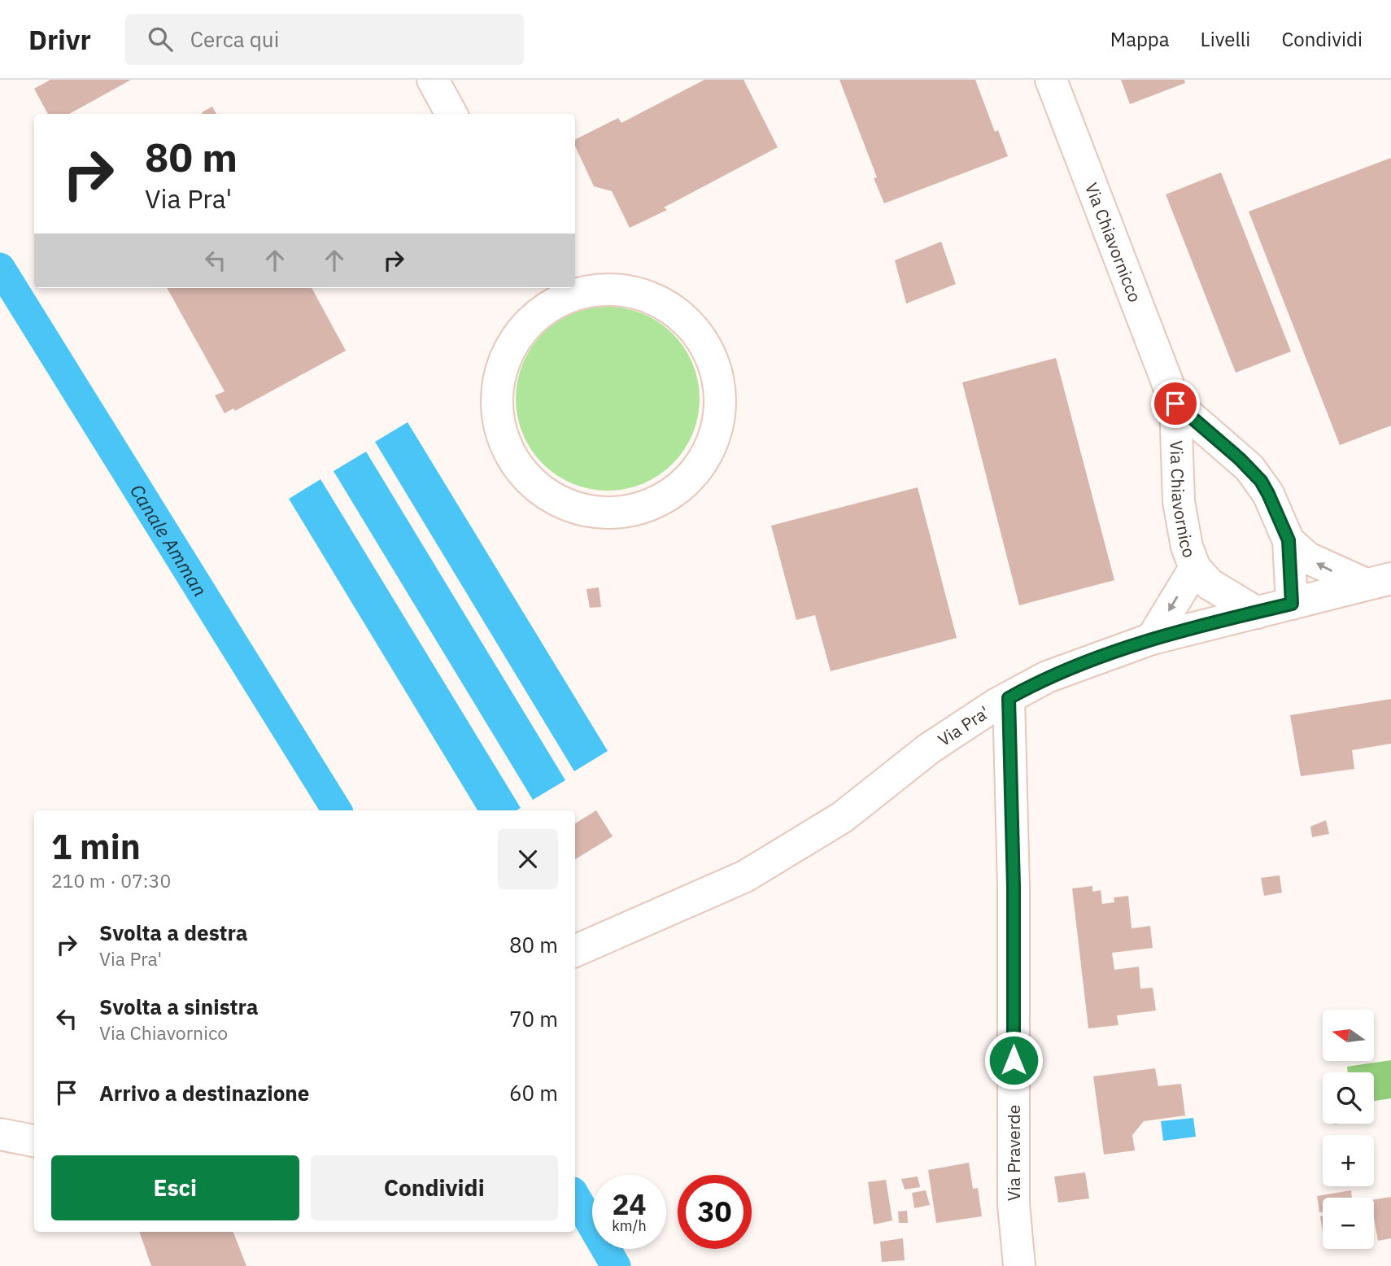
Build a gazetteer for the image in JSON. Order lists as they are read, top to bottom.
{
  "streets": {
    "street": [
      "Via Chiavornicco",
      "Via Chiavornico",
      "Via Pra'",
      "Via Praverde"
    ]
  },
  "crossings": [
    ["Via Chiavornicco", "Via Chiavornico"],
    ["Via Chiavornico", "Via Pra'"],
    ["Via Pra'", "Via Praverde"]
  ],
  "water": ["Canale Amman"],
  "north": "left",
  "page": {
    "header": "Drivr",
    "search": "Cerca qui",
    "nav": ["Mappa", "Livelli", "Condividi"],
    "turn": ["80 m", "Via Pra'"],
    "heading": ["1 min", "210 m · 07:30"],
    "list": [
      {
        "name": "Svolta a destra",
        "note": "Via Pra'",
        "value": "80 m"
      },
      {
        "name": "Svolta a sinistra",
        "note": "Via Chiavornico",
        "value": "70 m"
      },
      {
        "name": "Arrivo a destinazione",
        "value": "60 m"
      }
    ],
    "map_buttons": ["+", "−"],
    "buttons": ["Esci", "Condividi"],
    "speed": "24 km/h",
    "limit": "30"
  }
}
